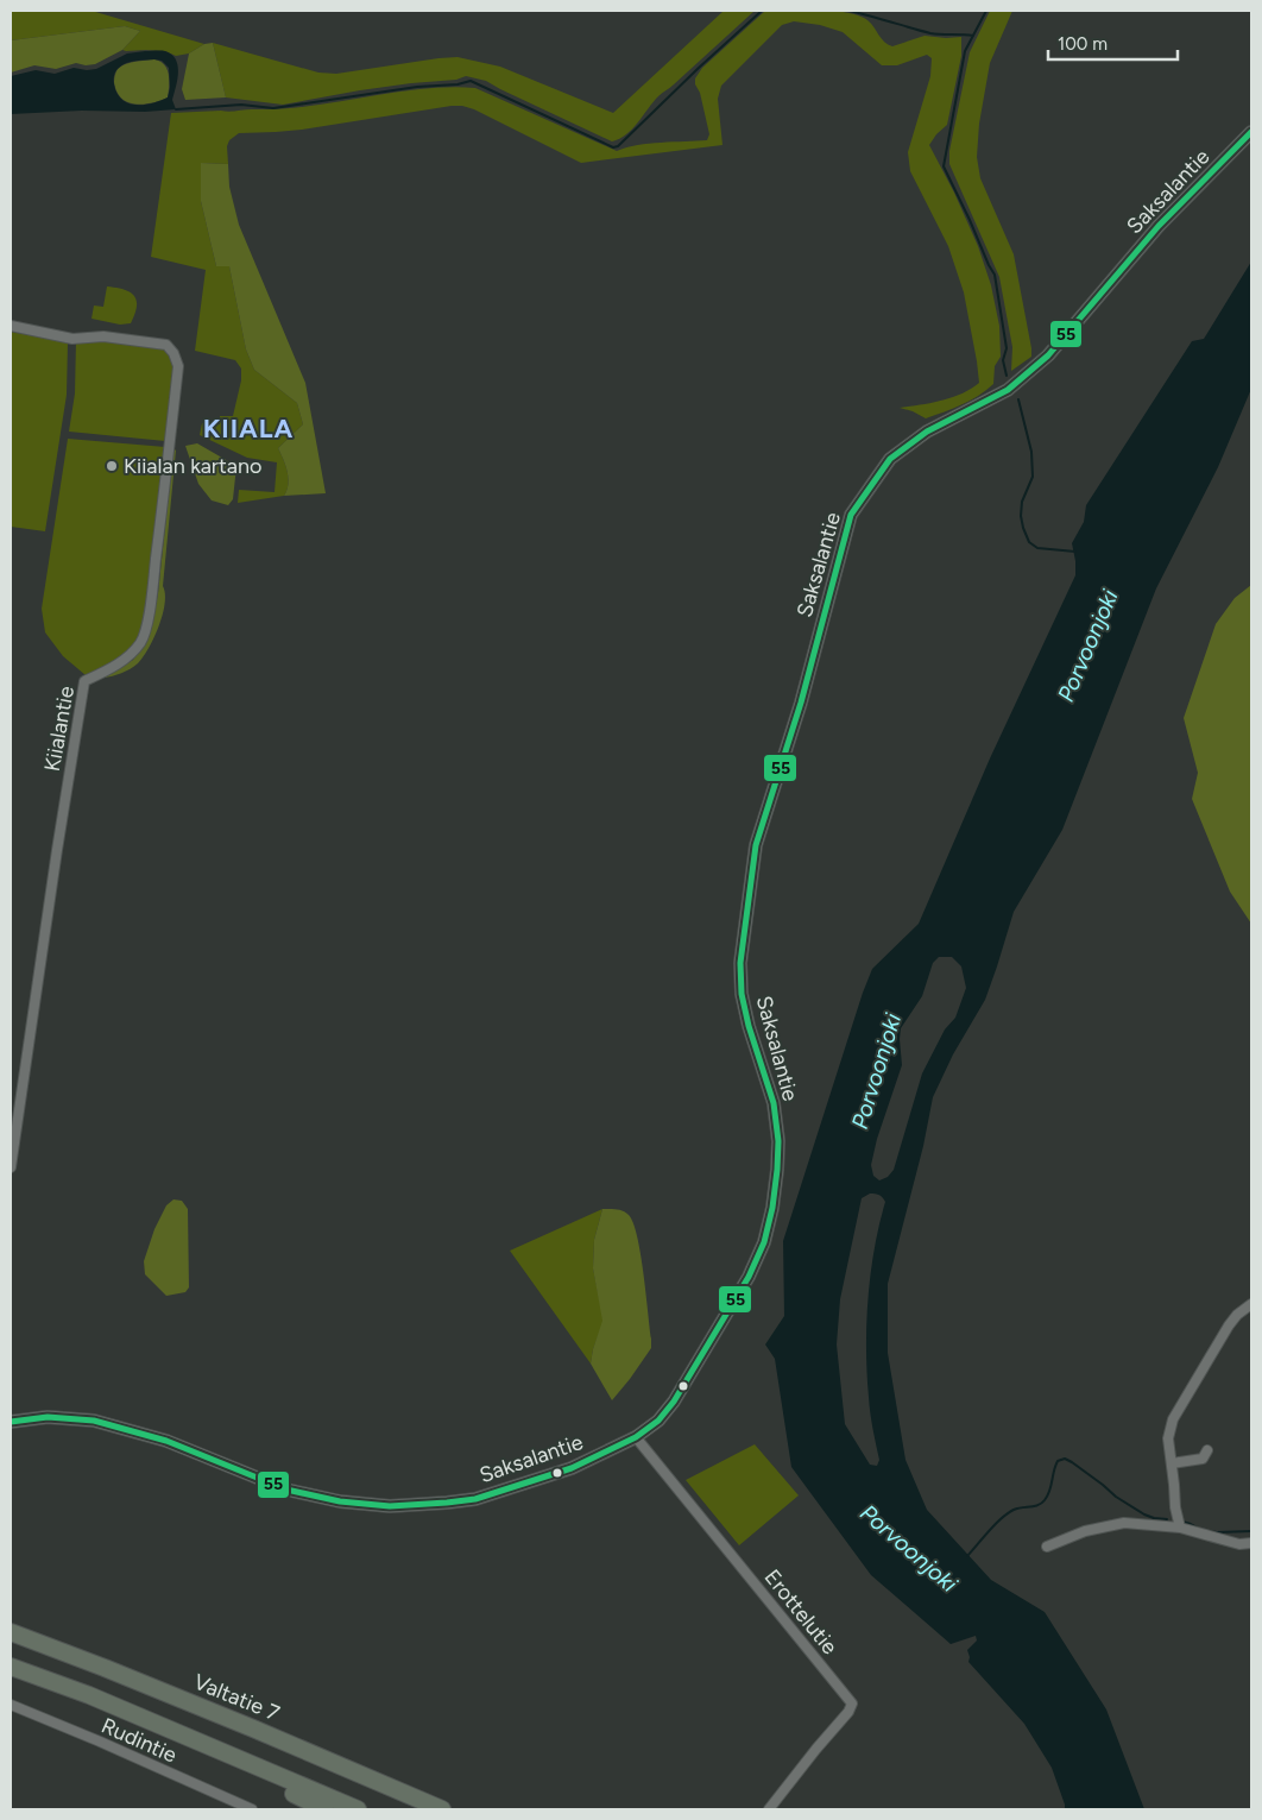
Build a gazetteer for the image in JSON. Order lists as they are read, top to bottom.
{
  "streets": {
    "highway": ["Valtatie 7"],
    "street": [
      "Saksalantie",
      "Kiialantie",
      "Erottelutie",
      "Rudintie"
    ]
  },
  "crossings": [
    ["Saksalantie", "Erottelutie"]
  ],
  "districts": ["KIIALA"],
  "water": ["Porvoonjoki"],
  "places": ["Kiialan kartano"],
  "lines": ["transit line 55"],
  "scale_bar": "100 m"
}
